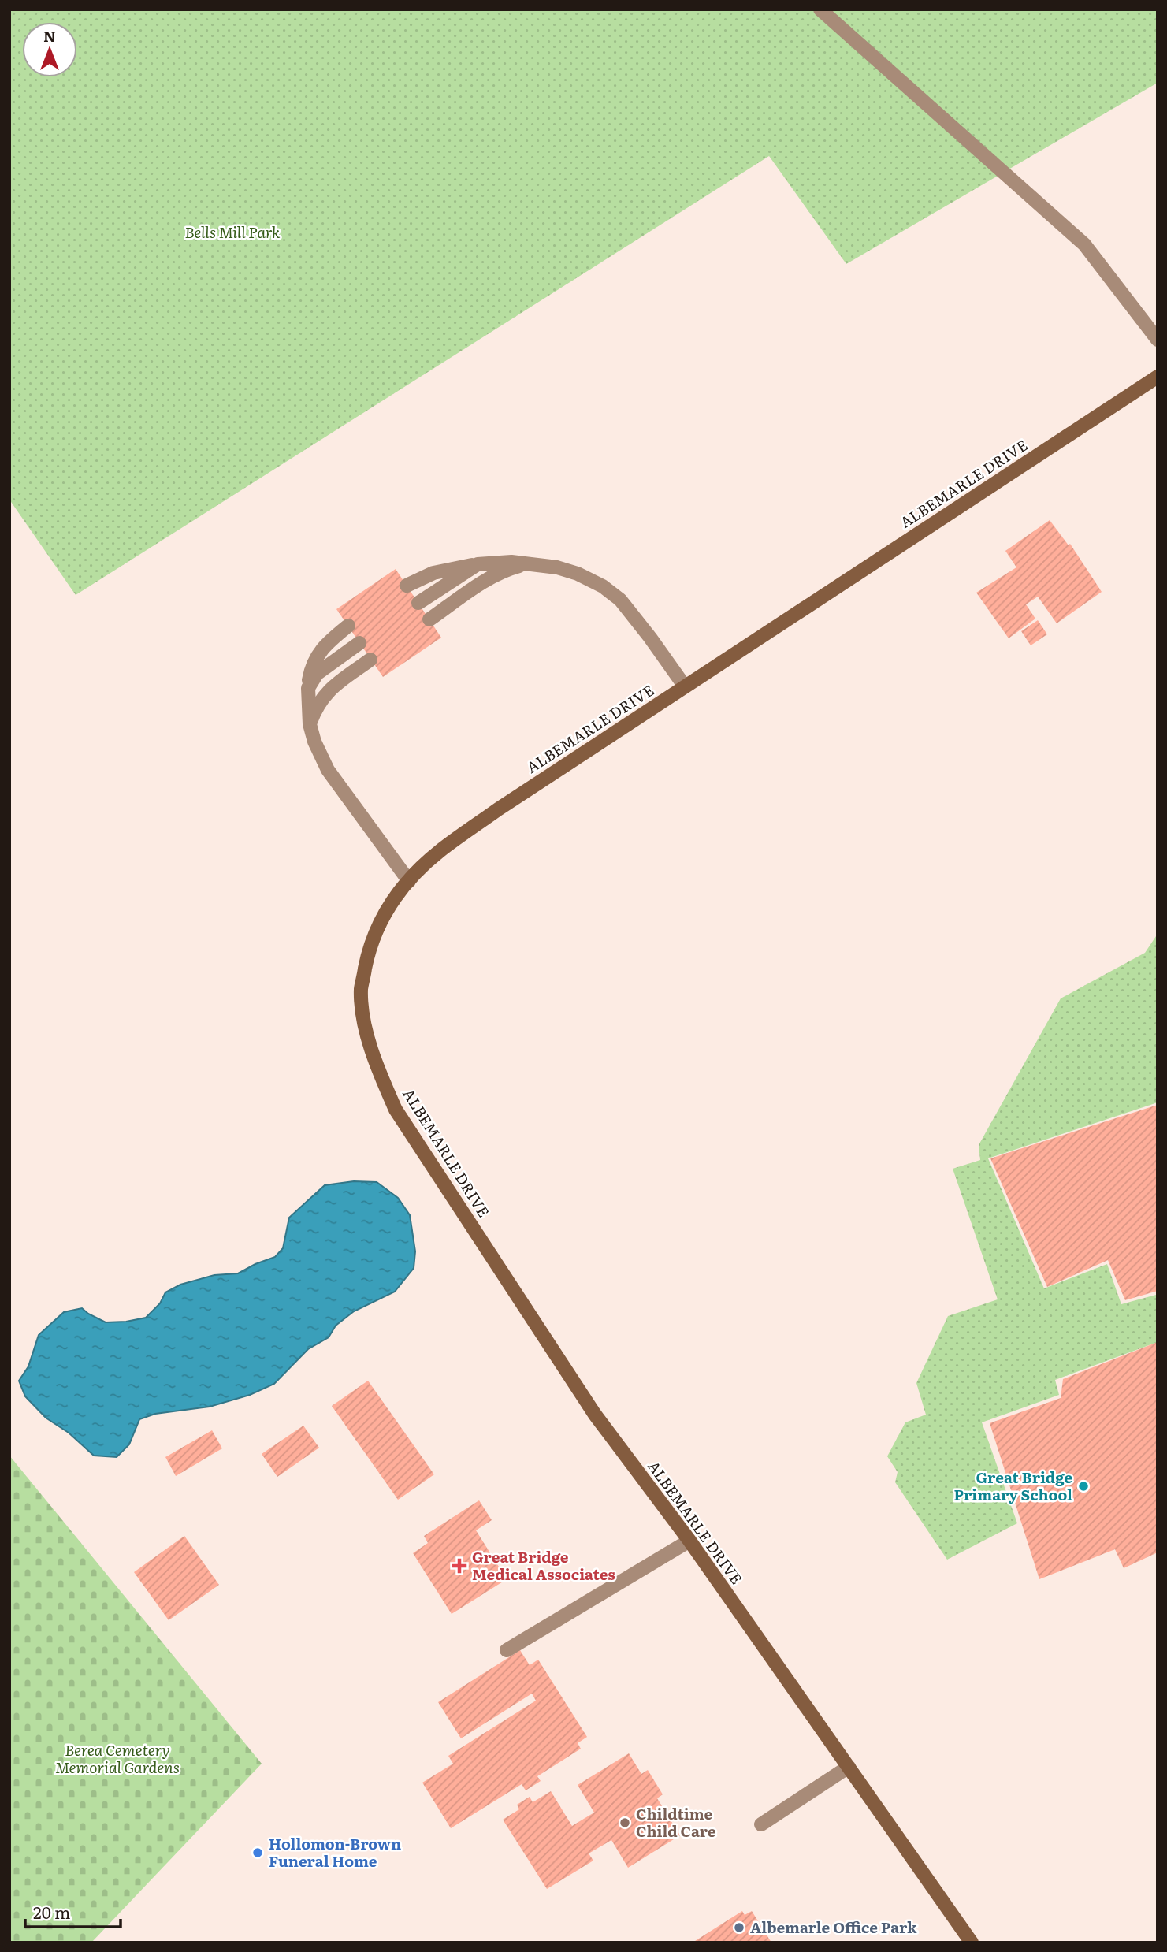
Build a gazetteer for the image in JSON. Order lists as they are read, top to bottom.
{
  "streets": {
    "street": ["ALBEMARLE DRIVE"]
  },
  "parks": ["Bells Mill Park", "Berea Cemetery Memorial Gardens"],
  "places": {
    "other": [
      "Great Bridge Primary School",
      "Childtime Child Care",
      "Hollomon-Brown Funeral Home",
      "Albemarle Office Park"
    ],
    "health": ["Great Bridge Medical Associates"]
  },
  "scale_bar": "20 m",
  "north": "top"
}
